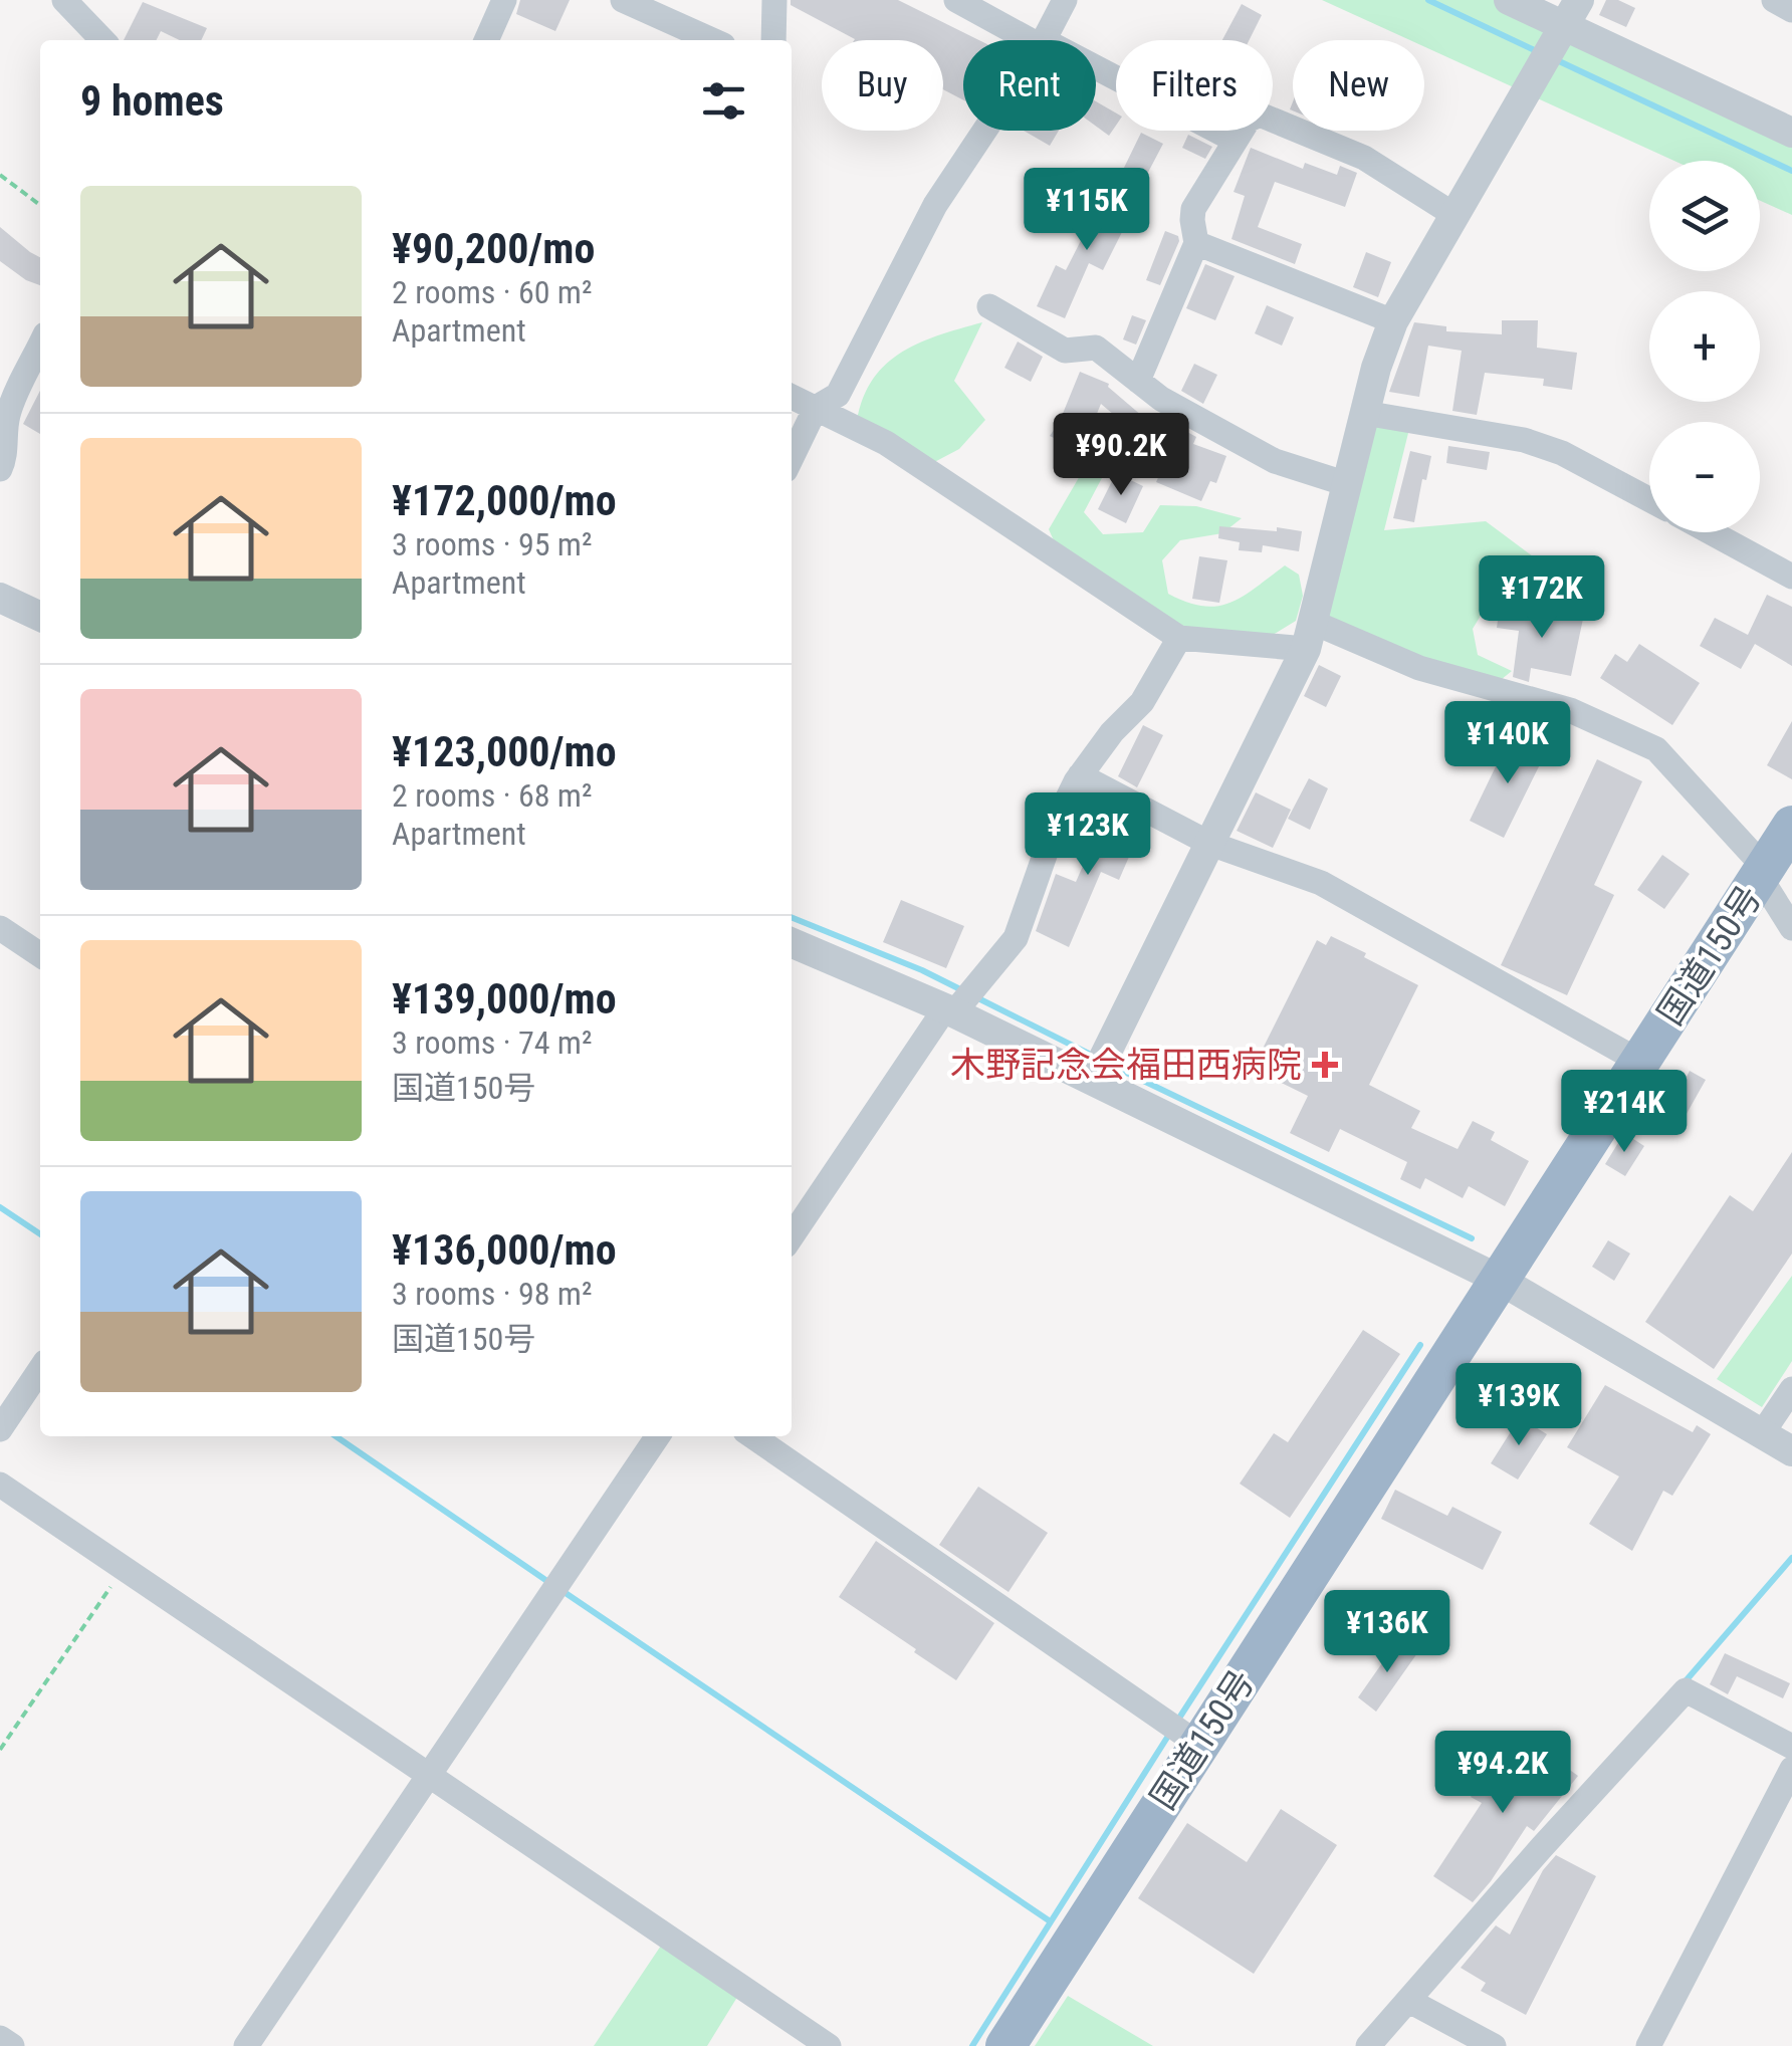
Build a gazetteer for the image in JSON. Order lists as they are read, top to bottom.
{
  "streets": {
    "highway": ["国道150号"]
  },
  "places": {
    "health": ["木野記念会福田西病院"]
  },
  "page": {
    "chip": [
      "Buy",
      "Rent",
      "Filters",
      "New"
    ],
    "heading": "9 homes",
    "map_buttons": ["+", "−"],
    "list": [
      {
        "name": "¥90,200/mo",
        "note": "2 rooms · 60 m² · Apartment"
      },
      {
        "name": "¥172,000/mo",
        "note": "3 rooms · 95 m² · Apartment"
      },
      {
        "name": "¥123,000/mo",
        "note": "2 rooms · 68 m² · Apartment"
      },
      {
        "name": "¥139,000/mo",
        "note": "3 rooms · 74 m² · 国道150号"
      },
      {
        "name": "¥136,000/mo",
        "note": "3 rooms · 98 m² · 国道150号"
      }
    ],
    "price": [
      "¥115K",
      "¥90.2K",
      "¥172K",
      "¥140K",
      "¥123K",
      "¥214K",
      "¥139K",
      "¥136K",
      "¥94.2K"
    ]
  }
}
